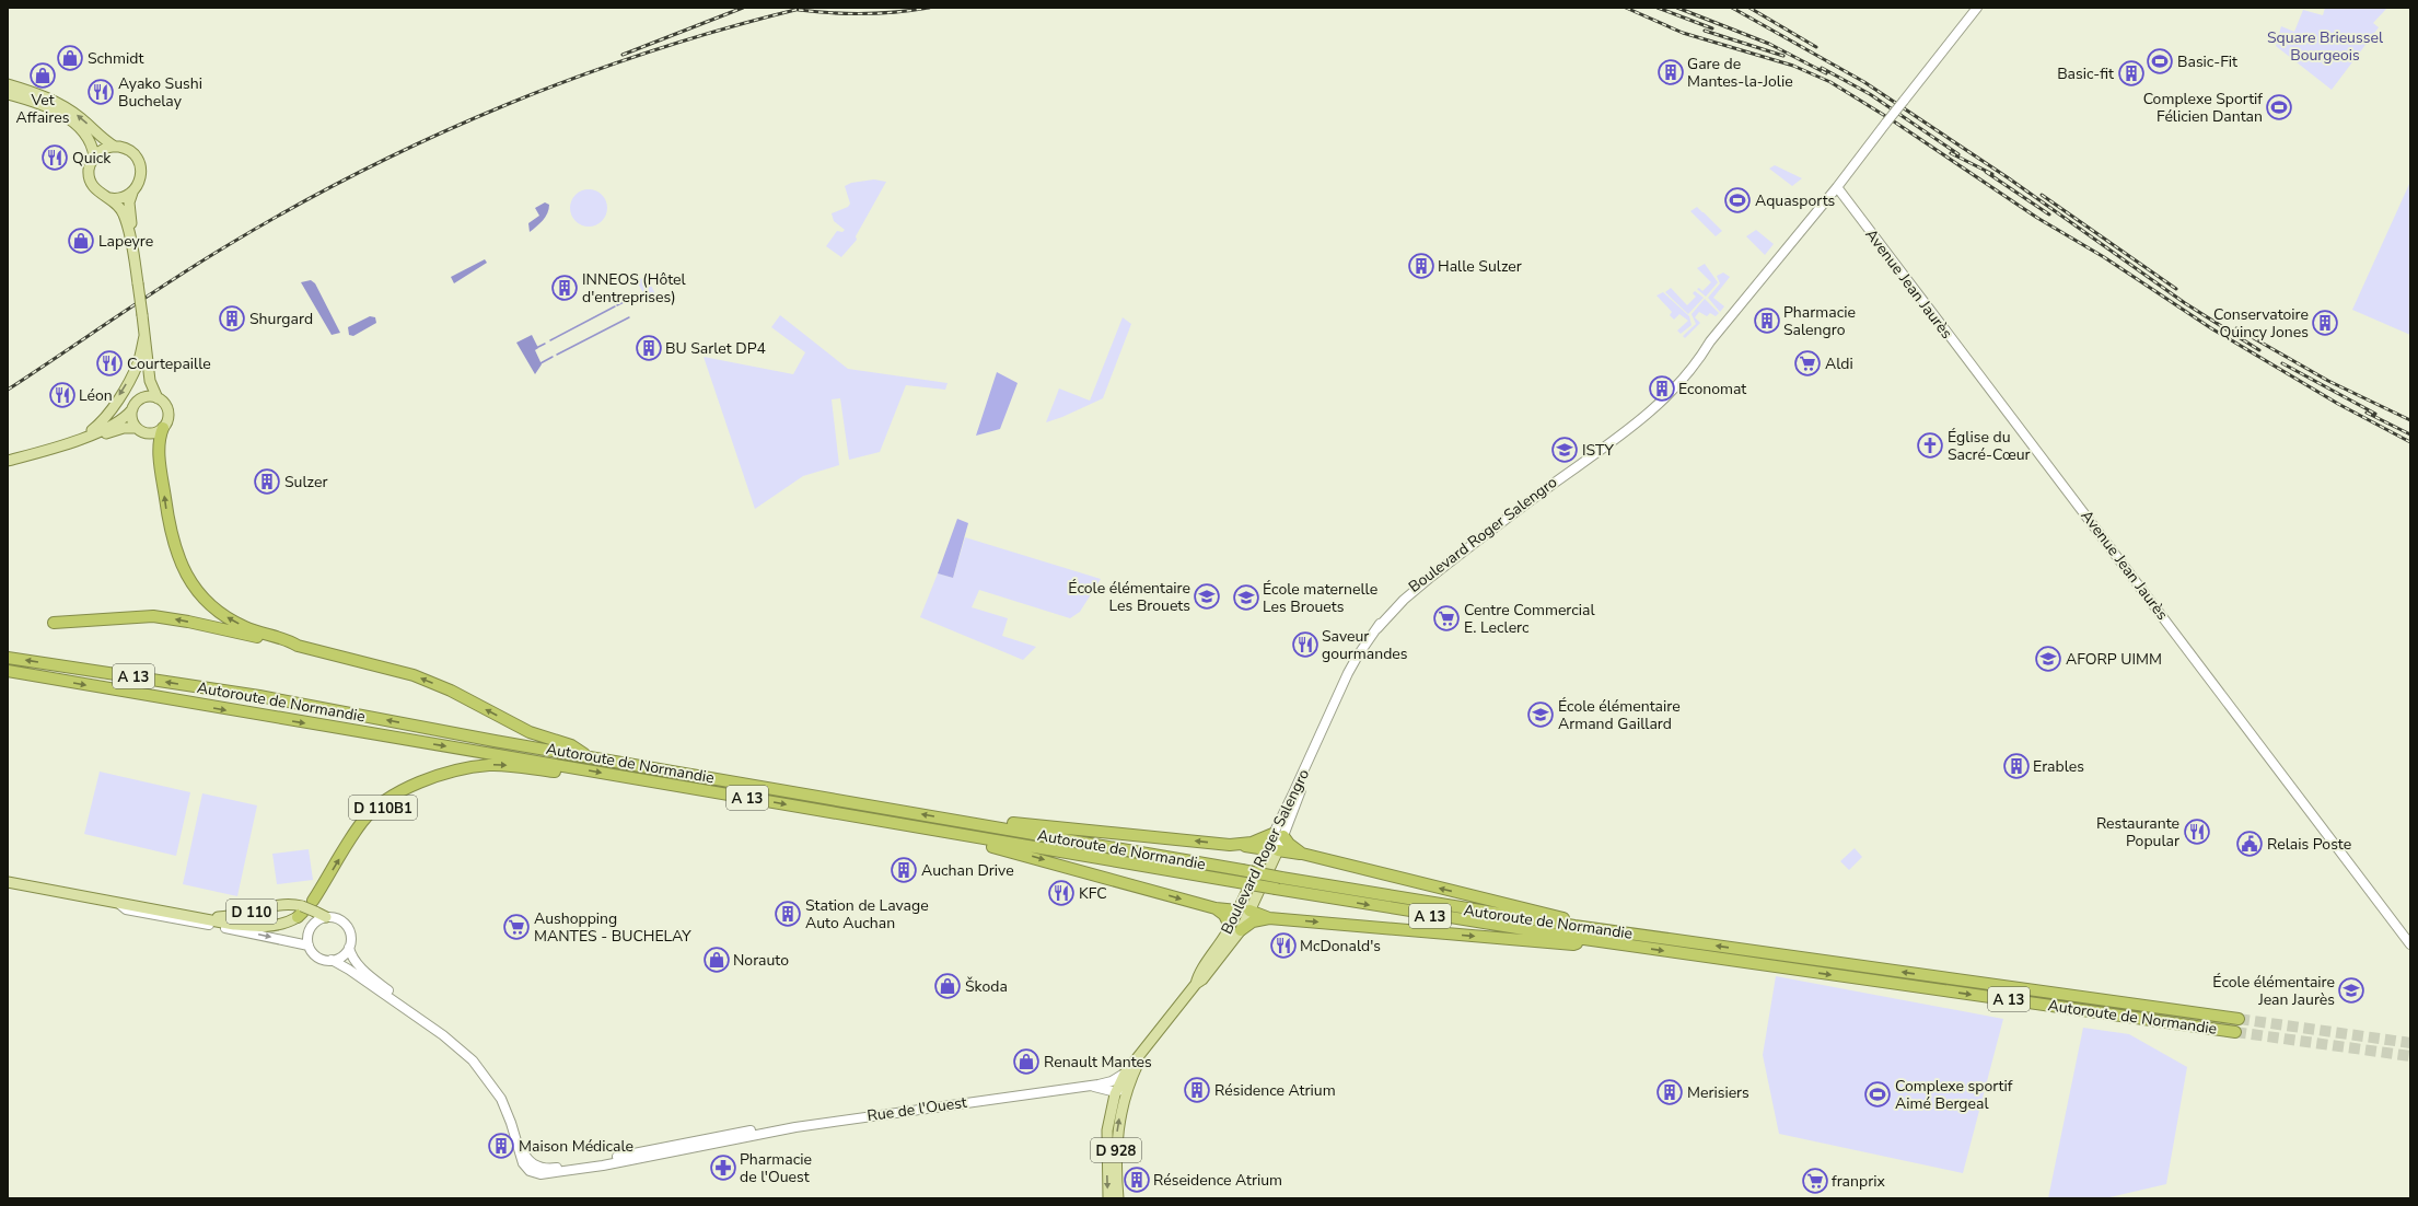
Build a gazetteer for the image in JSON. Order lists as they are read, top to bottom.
{
  "streets": {
    "highway": ["A 13", "Autoroute de Normandie", "D 110B1"],
    "main road": [
      "Avenue Jean Jaurès",
      "Boulevard Roger Salengro",
      "D 110",
      "Rue de l'Ouest",
      "D 928"
    ]
  },
  "crossings": [
    ["Avenue Jean Jaurès", "Boulevard Roger Salengro"],
    ["Boulevard Roger Salengro", "D 928"]
  ],
  "parks": ["Square Brieussel Bourgeois"],
  "places": {
    "shop": [
      "Schmidt",
      "Vet Affaires",
      "Lapeyre",
      "Norauto",
      "Škoda",
      "Renault Mantes"
    ],
    "sports": [
      "Basic-Fit",
      "Complexe Sportif Félicien Dantan",
      "Aquasports",
      "Complexe sportif Aimé Bergeal"
    ],
    "building": [
      "Gare de Mantes-la-Jolie",
      "Basic-fit",
      "Halle Sulzer",
      "INNEOS (Hôtel d'entreprises)",
      "Shurgard",
      "Pharmacie Salengro",
      "Conservatoire Quincy Jones",
      "BU Sarlet DP4",
      "Economat",
      "Sulzer",
      "Erables",
      "Auchan Drive",
      "Station de Lavage Auto Auchan",
      "Résidence Atrium",
      "Merisiers",
      "Maison Médicale",
      "Réseidence Atrium"
    ],
    "restaurant": [
      "Ayako Sushi Buchelay",
      "Quick",
      "Courtepaille",
      "Léon",
      "Saveur gourmandes",
      "Restaurante Popular",
      "KFC",
      "McDonald's"
    ],
    "supermarket": [
      "Aldi",
      "Centre Commercial E. Leclerc",
      "Aushopping MANTES - BUCHELAY",
      "franprix"
    ],
    "church": ["Église du Sacré-Cœur"],
    "school or university": [
      "ISTY",
      "École élémentaire Les Brouets",
      "École maternelle Les Brouets",
      "AFORP UIMM",
      "École élémentaire Armand Gaillard",
      "École élémentaire Jean Jaurès"
    ],
    "public building": ["Relais Poste"],
    "pharmacy": ["Pharmacie de l'Ouest"]
  }
}
